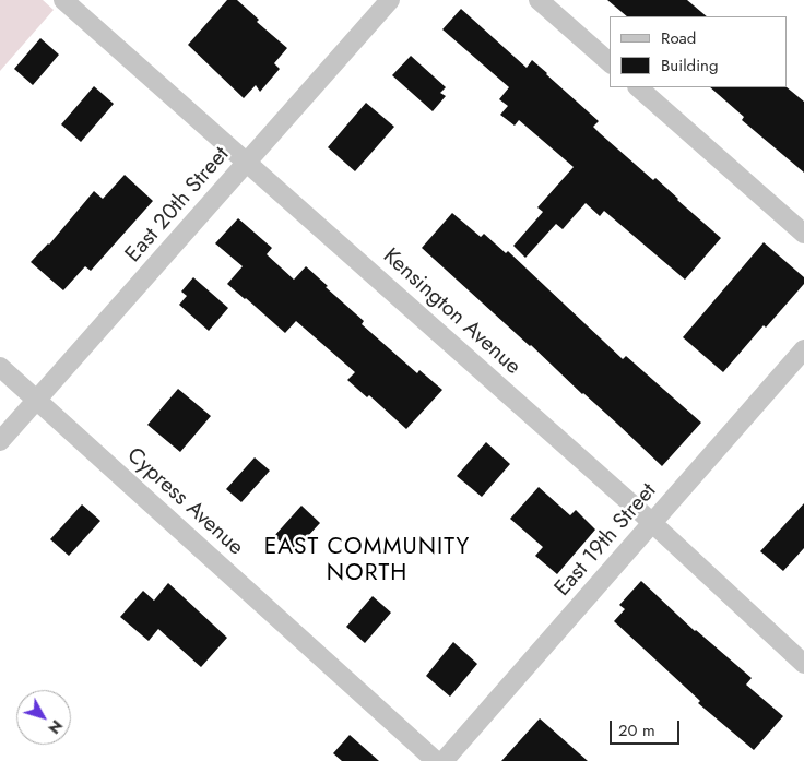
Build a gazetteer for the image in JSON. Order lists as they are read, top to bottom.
{
  "streets": {
    "street": [
      "East 20th Street",
      "Kensington Avenue",
      "Cypress Avenue",
      "East 19th Street"
    ]
  },
  "crossings": [
    ["East 20th Street", "Kensington Avenue"],
    ["East 20th Street", "Cypress Avenue"],
    ["Kensington Avenue", "East 19th Street"]
  ],
  "districts": ["EAST COMMUNITY NORTH"],
  "legend": ["Road", "Building"],
  "scale_bar": "20 m",
  "north": "bottom right"
}
